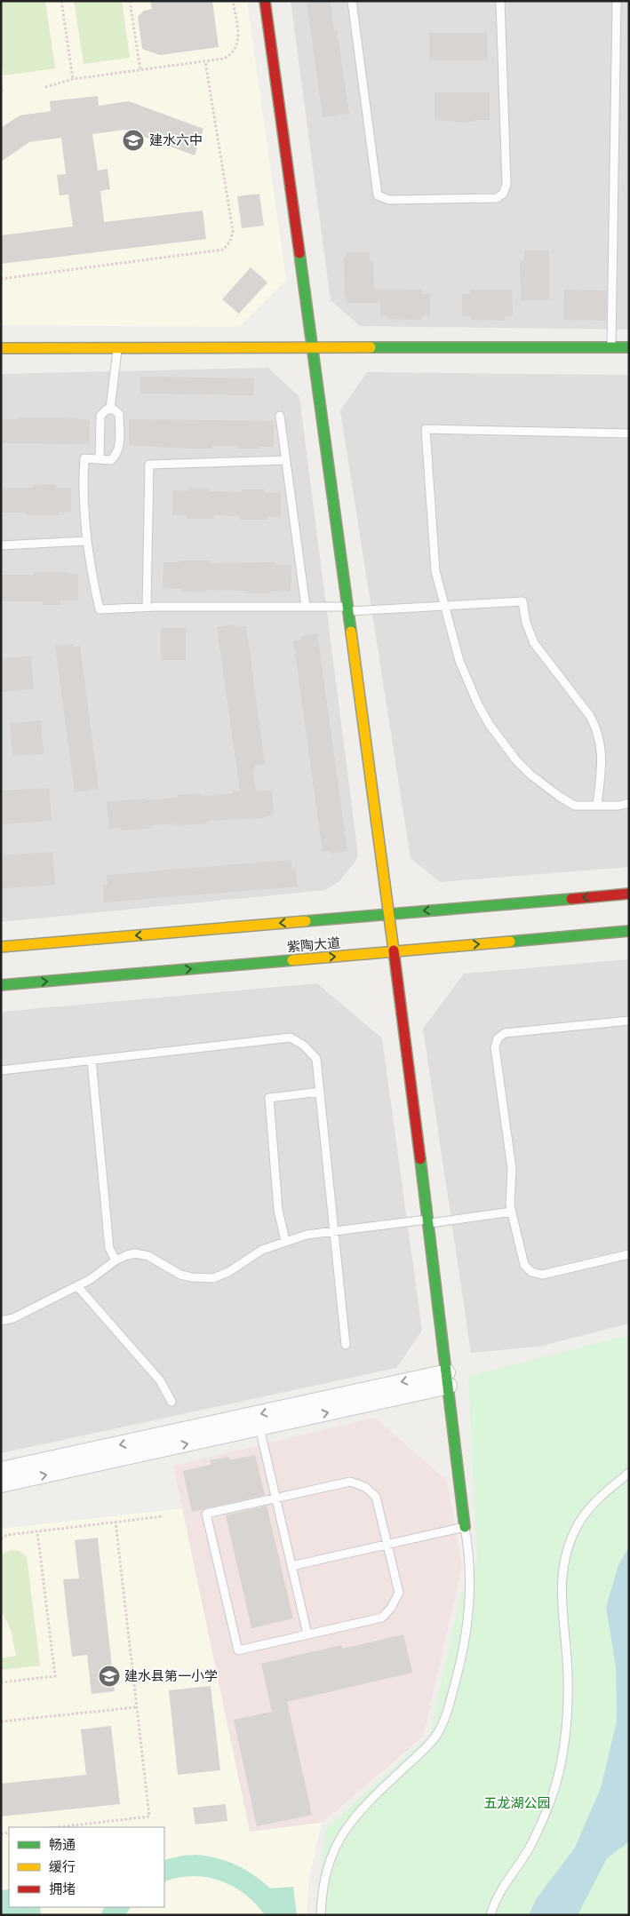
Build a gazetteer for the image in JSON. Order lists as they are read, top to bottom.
{
  "streets": {
    "street": ["紫陶大道"]
  },
  "parks": ["五龙湖公园"],
  "places": {
    "school or university": ["建水六中", "建水县第一小学"]
  },
  "legend": ["畅通", "缓行", "拥堵"]
}
